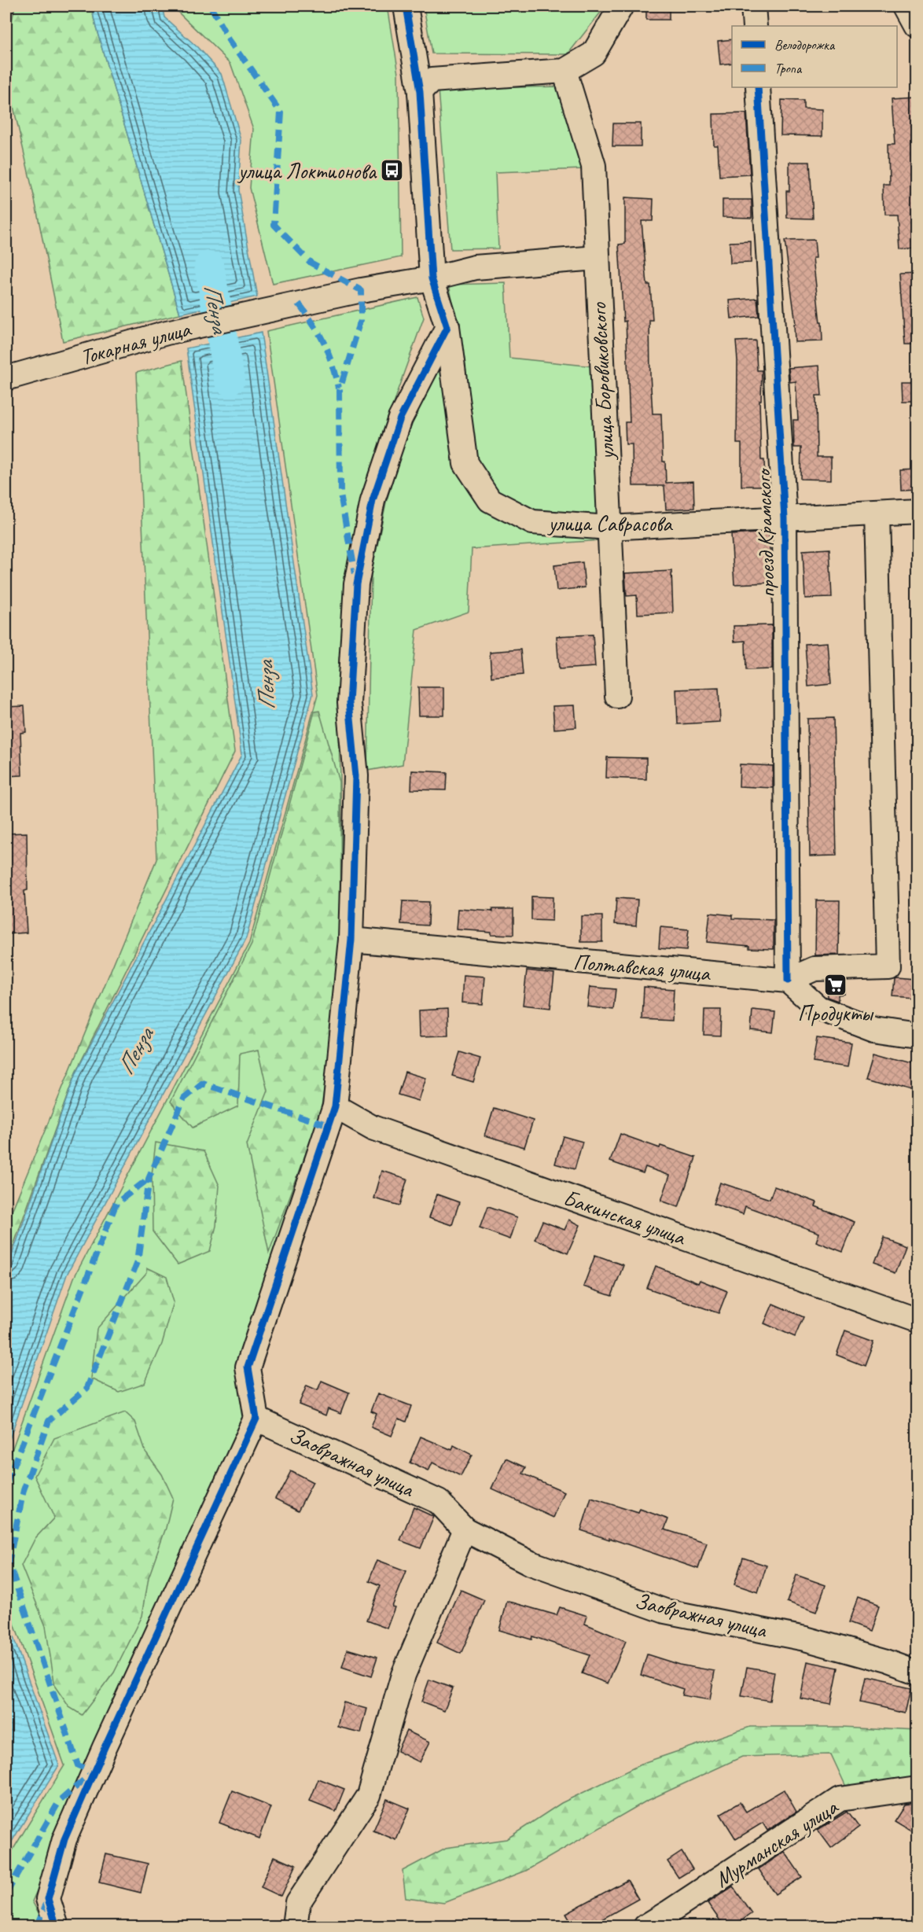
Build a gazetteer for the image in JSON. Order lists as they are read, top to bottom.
{
  "streets": {
    "street": [
      "Токарная улица",
      "улица Боровиковского",
      "улица Саврасова",
      "проезд Крамского",
      "Полтавская улица",
      "Бакинская улица",
      "Заовражная улица",
      "Мурманская улица"
    ]
  },
  "crossings": [
    ["Токарная улица", "улица Боровиковского"],
    ["Токарная улица", "улица Саврасова"],
    ["улица Боровиковского", "улица Саврасова"],
    ["улица Саврасова", "проезд Крамского"],
    ["проезд Крамского", "Полтавская улица"]
  ],
  "water": ["Пенза"],
  "places": {
    "bus stop": ["улица Локтионова"],
    "supermarket": ["Продукты"]
  },
  "legend": ["Велодорожка", "Тропа"]
}
